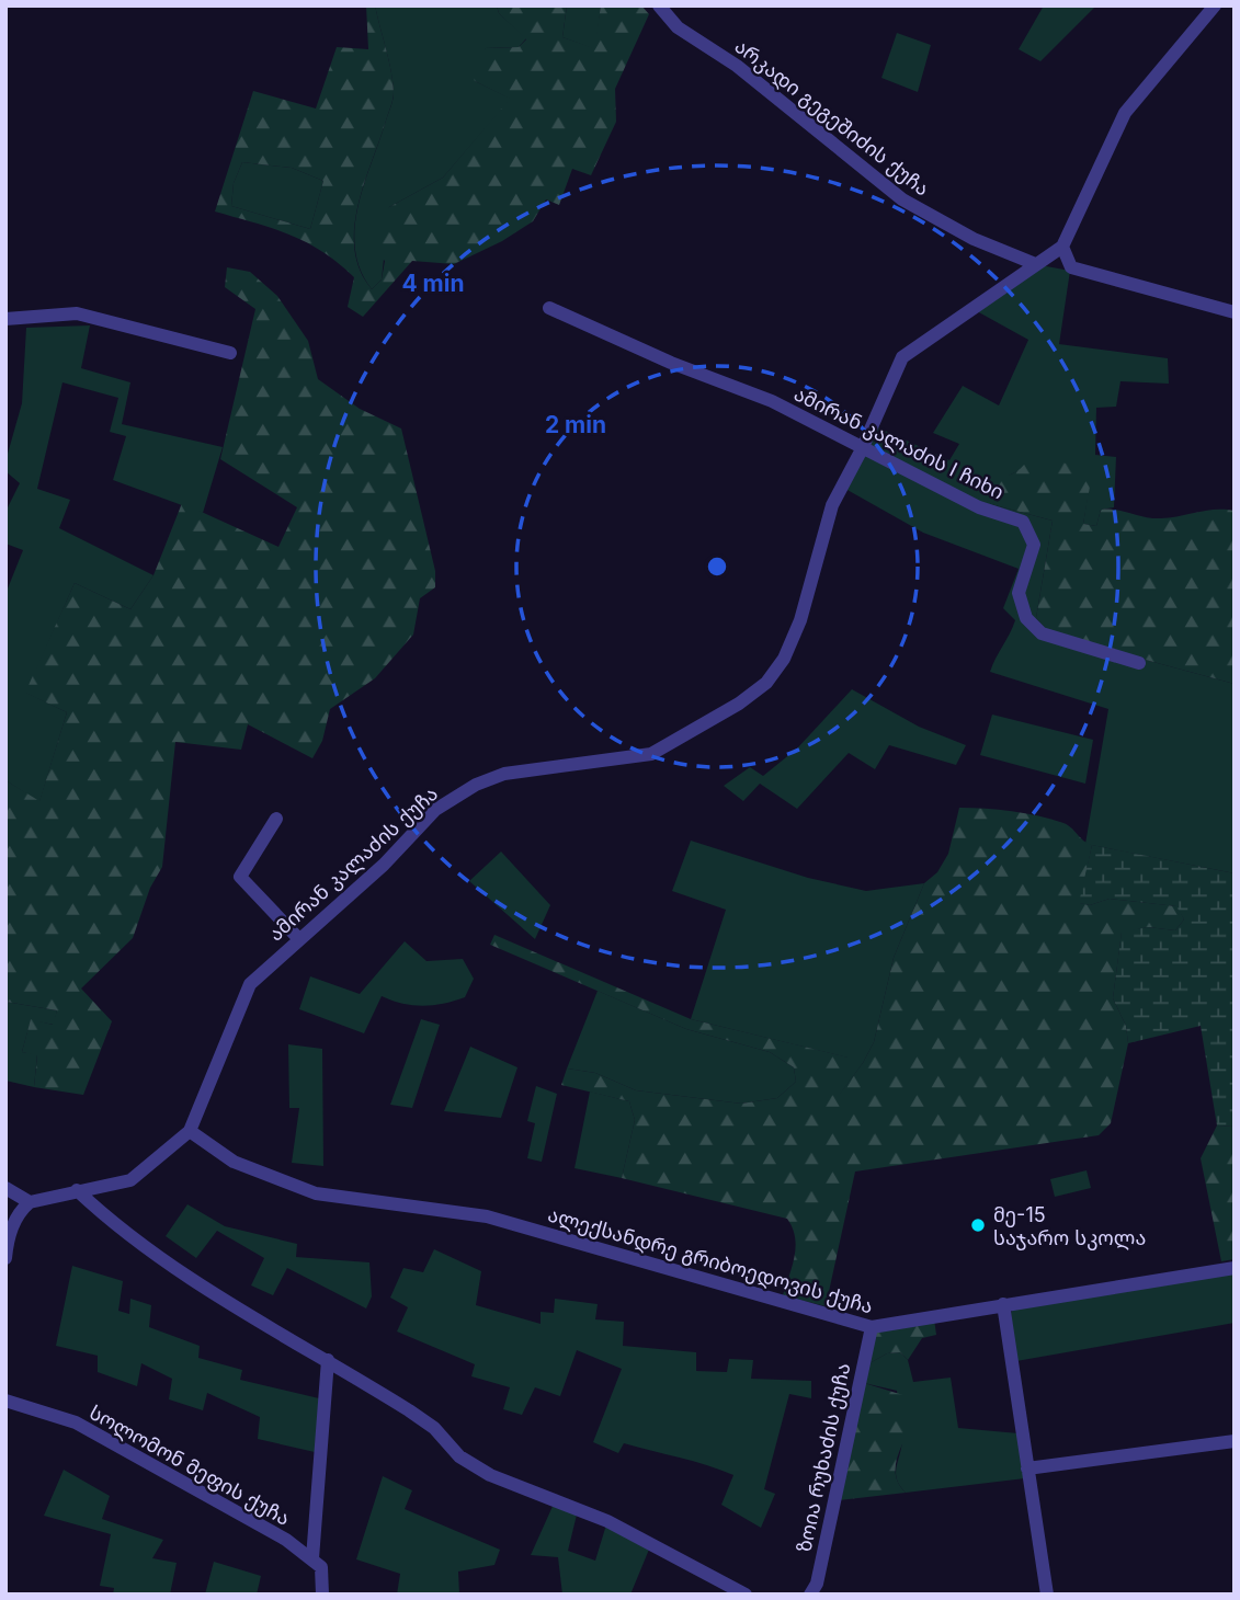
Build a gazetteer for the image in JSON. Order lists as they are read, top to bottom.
{
  "streets": {
    "street": [
      "არკადი გეგეშიძის ქუჩა",
      "ამირან კალაძის I ჩიხი",
      "ამირან კალაძის ქუჩა",
      "ალექსანდრე გრიბოედოვის ქუჩა",
      "ზოია რუხაძის ქუჩა",
      "სოლომონ მეფის ქუჩა"
    ]
  },
  "crossings": [
    ["არკადი გეგეშიძის ქუჩა", "ამირან კალაძის ქუჩა"],
    ["ამირან კალაძის I ჩიხი", "ამირან კალაძის ქუჩა"],
    ["ამირან კალაძის ქუჩა", "ალექსანდრე გრიბოედოვის ქუჩა"],
    ["ალექსანდრე გრიბოედოვის ქუჩა", "ზოია რუხაძის ქუჩა"]
  ],
  "places": ["მე-15 საჯარო სკოლა"],
  "rings": ["4 min", "2 min"]
}
